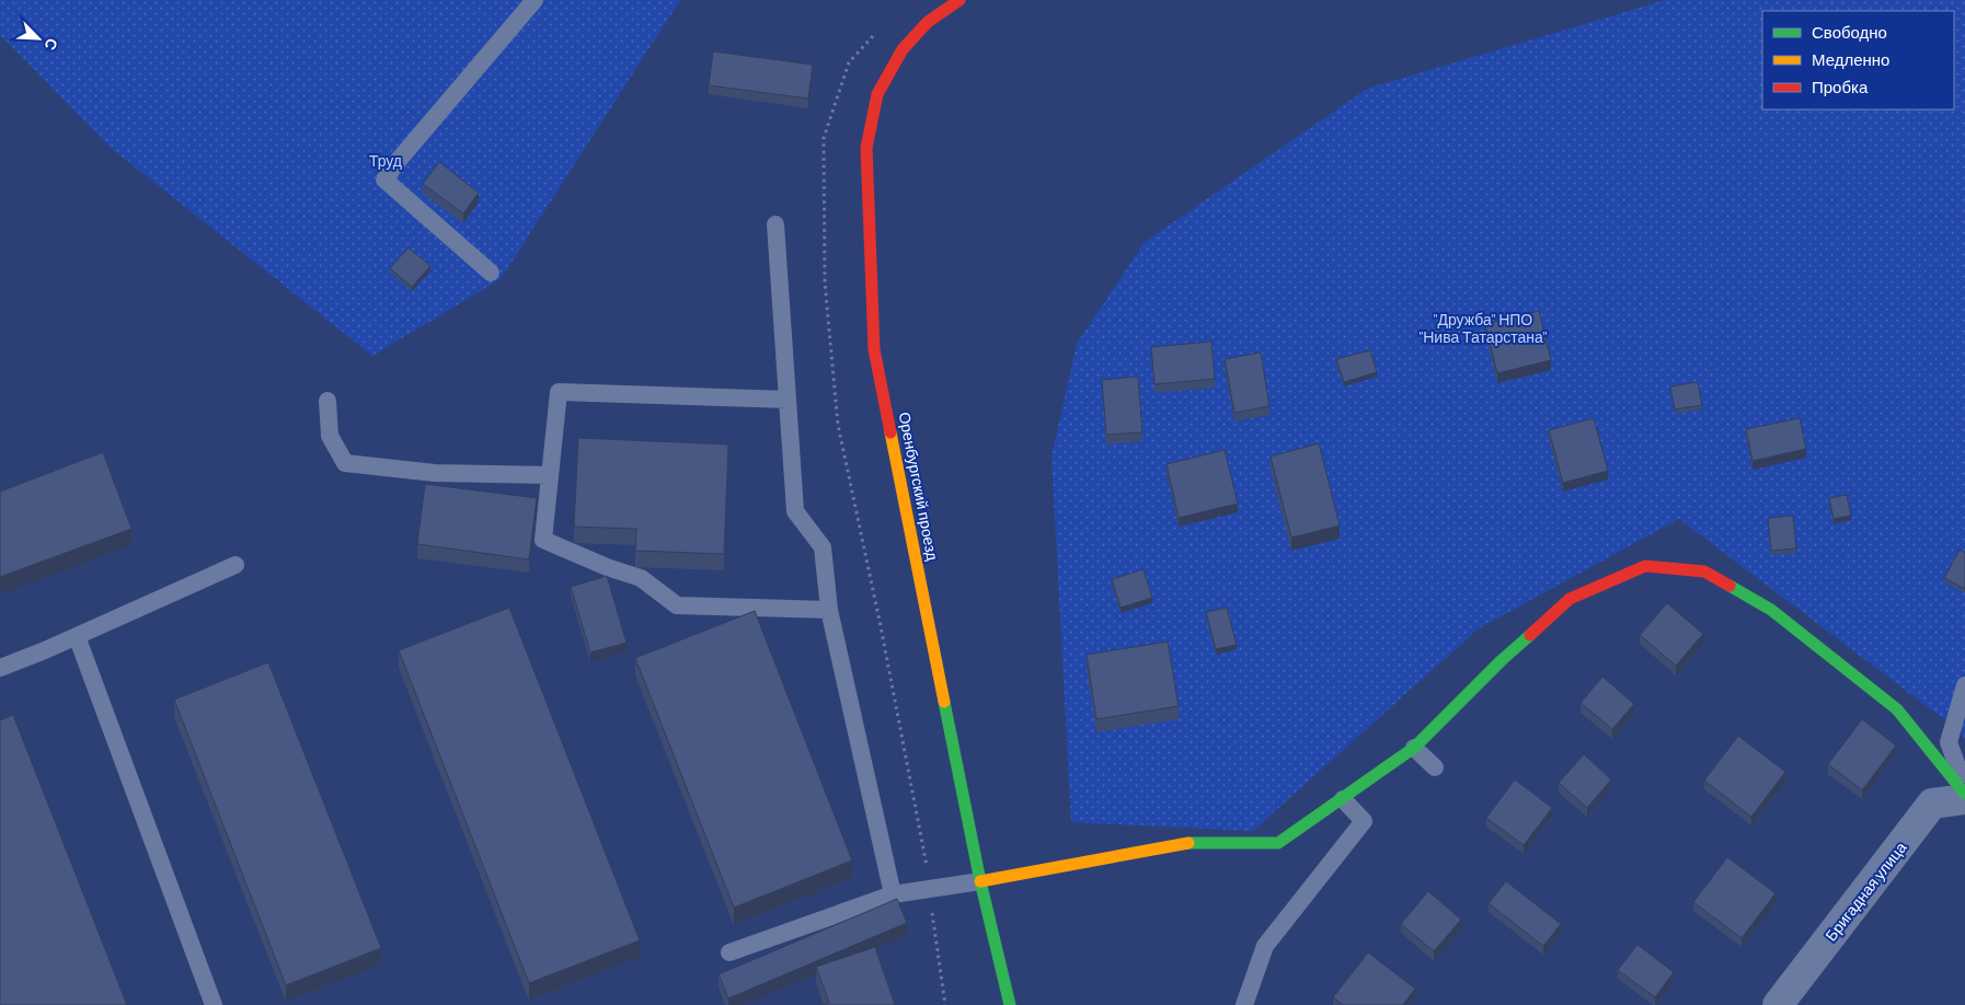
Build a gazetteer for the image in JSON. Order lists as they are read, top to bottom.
{
  "streets": {
    "street": ["Оренбургский проезд", "Бригадная улица"]
  },
  "parks": ["Труд", "\"Дружба\" НПО \"Нива Татарстана\""],
  "legend": ["Свободно", "Медленно", "Пробка"],
  "north": "bottom right"
}
